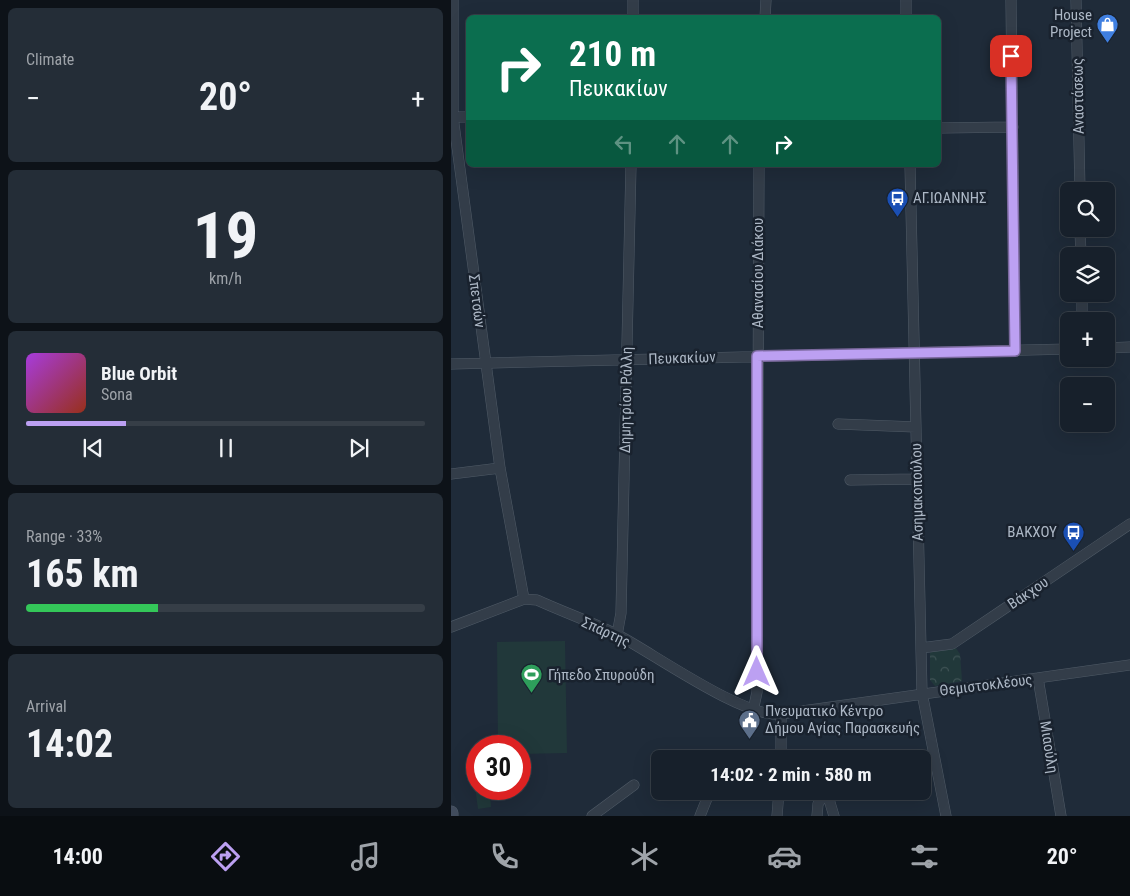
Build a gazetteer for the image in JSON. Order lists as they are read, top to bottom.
{
  "streets": {
    "street": [
      "Αναστάσεως",
      "Αθανασίου Διάκου",
      "Σπετσών",
      "Πευκακίων",
      "Δημητρίου Ράλλη",
      "Ασημακοπούλου",
      "Βάκχου",
      "Σπάρτης",
      "Θεμιστοκλέους",
      "Μιαούλη"
    ]
  },
  "crossings": [
    ["Αθανασίου Διάκου", "Πευκακίων"],
    ["Αθανασίου Διάκου", "Σπάρτης"],
    ["Αθανασίου Διάκου", "Θεμιστοκλέους"],
    ["Σπετσών", "Πευκακίων"],
    ["Σπετσών", "Σπάρτης"],
    ["Πευκακίων", "Δημητρίου Ράλλη"],
    ["Πευκακίων", "Ασημακοπούλου"],
    ["Δημητρίου Ράλλη", "Σπάρτης"],
    ["Ασημακοπούλου", "Βάκχου"],
    ["Ασημακοπούλου", "Θεμιστοκλέους"],
    ["Σπάρτης", "Θεμιστοκλέους"],
    ["Θεμιστοκλέους", "Μιαούλη"]
  ],
  "places": {
    "shop": ["House Project"],
    "bus stop": ["ΑΓ.ΙΩΑΝΝΗΣ", "ΒΑΚΧΟΥ"],
    "sports": ["Γήπεδο Σπυρούδη"],
    "public building": ["Πνευματικό Κέντρο Δήμου Αγίας Παρασκευής"]
  },
  "page": {
    "tile": [
      "Climate",
      ["19", "km/h"],
      ["Range · 33%", "165 km"],
      ["Arrival", "14:02"]
    ],
    "turn": ["210 m", "Πευκακίων"],
    "heat": ["−", "20°", "+"],
    "map_buttons": ["+", "−"],
    "song": ["Blue Orbit", "Sona"],
    "limit": "30",
    "trip": "14:02 · 2 min · 580 m",
    "tabs": ["14:00", "20°"]
  }
}
